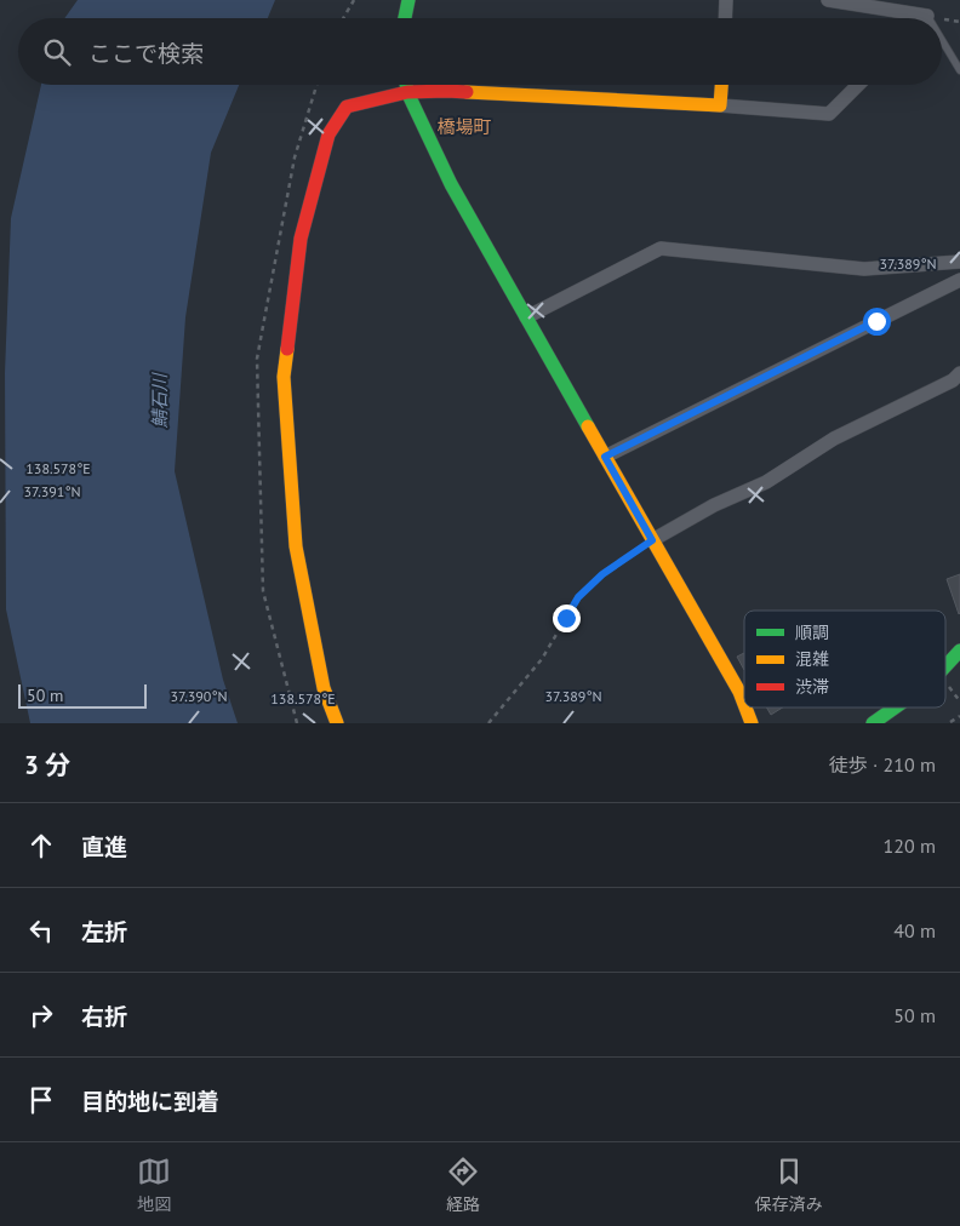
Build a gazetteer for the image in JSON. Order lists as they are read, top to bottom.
{
  "districts": ["橋場町"],
  "water": ["鯖石川"],
  "legend": ["順調", "混雑", "渋滞"],
  "scale_bar": "50 m",
  "page": {
    "search": "ここで検索",
    "scale": "50 m",
    "heading": ["3 分", "徒歩 · 210 m"],
    "list": [
      ["直進", "120 m"],
      ["左折", "40 m"],
      ["右折", "50 m"],
      "目的地に到着"
    ],
    "nav": ["地図", "経路", "保存済み"]
  },
  "coordinates": [
    "37.389°N",
    "138.578°E",
    "37.391°N",
    "37.390°N"
  ]
}
